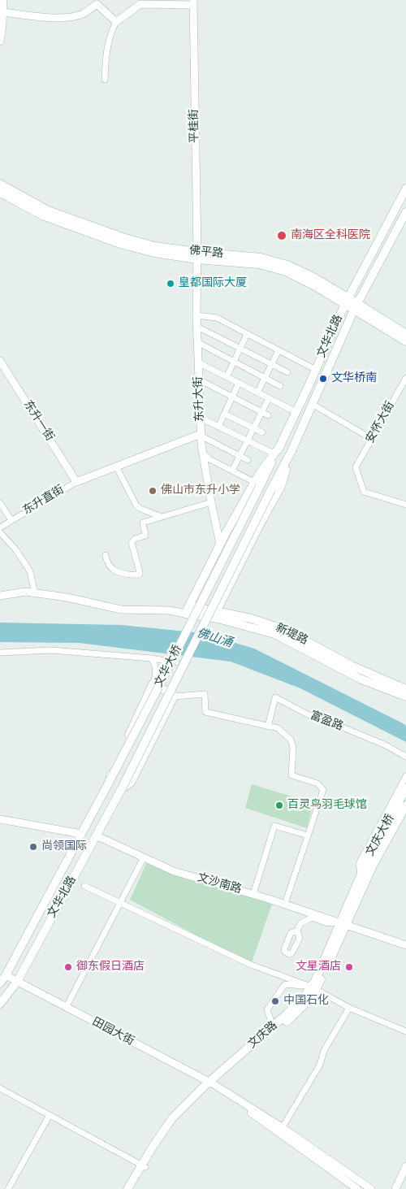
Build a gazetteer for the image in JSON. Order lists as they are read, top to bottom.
{
  "streets": {
    "main road": [
      "佛平路",
      "文华北路",
      "新堤路",
      "文华大桥",
      "文庆大桥",
      "文庆路"
    ],
    "street": [
      "平桂街",
      "东升大街",
      "东升一街",
      "安怀大街",
      "东升直街",
      "富盈路",
      "文沙南路",
      "田园大街"
    ]
  },
  "crossings": [
    ["平桂街", "佛平路"],
    ["平桂街", "东升大街"],
    ["佛平路", "文华北路"],
    ["佛平路", "东升大街"],
    ["文华北路", "文华大桥"],
    ["文华北路", "文沙南路"],
    ["文华北路", "田园大街"],
    ["东升一街", "东升直街"],
    ["文庆大桥", "文庆路"],
    ["文沙南路", "文庆路"],
    ["田园大街", "文庆路"]
  ],
  "water": ["佛山涌"],
  "places": [
    "南海区全科医院",
    "皇都国际大厦",
    "文华桥南",
    "佛山市东升小学",
    "百灵鸟羽毛球馆",
    "尚领国际",
    "御东假日酒店",
    "文星酒店",
    "中国石化"
  ]
}
